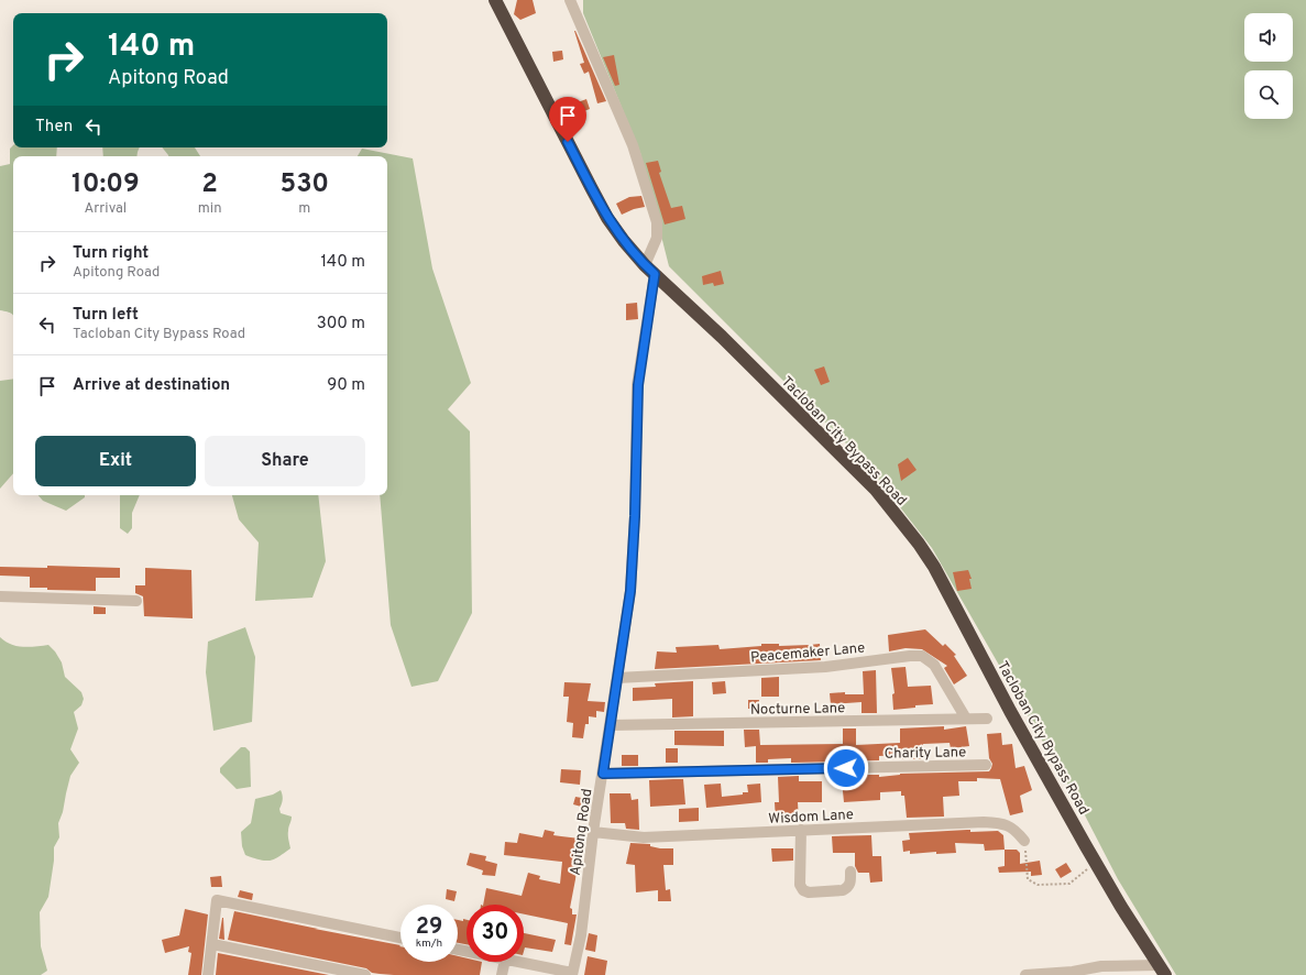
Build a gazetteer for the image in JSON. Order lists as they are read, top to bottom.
{
  "streets": {
    "highway": ["Tacloban City Bypass Road"],
    "street": [
      "Peacemaker Lane",
      "Nocturne Lane",
      "Charity Lane",
      "Wisdom Lane",
      "Apitong Road"
    ]
  },
  "crossings": [
    ["Tacloban City Bypass Road", "Apitong Road"],
    ["Peacemaker Lane", "Nocturne Lane"],
    ["Peacemaker Lane", "Apitong Road"],
    ["Nocturne Lane", "Apitong Road"],
    ["Charity Lane", "Apitong Road"],
    ["Wisdom Lane", "Apitong Road"]
  ],
  "page": {
    "turn": ["140 m", "Apitong Road"],
    "then": "Then",
    "eta": [
      "10:09",
      "Arrival",
      "2",
      "min",
      "530",
      "m"
    ],
    "list": [
      {
        "name": "Turn right",
        "note": "Apitong Road",
        "value": "140 m"
      },
      {
        "name": "Turn left",
        "note": "Tacloban City Bypass Road",
        "value": "300 m"
      },
      {
        "name": "Arrive at destination",
        "value": "90 m"
      }
    ],
    "buttons": ["Exit", "Share"],
    "speed": "29 km/h",
    "limit": "30"
  }
}
